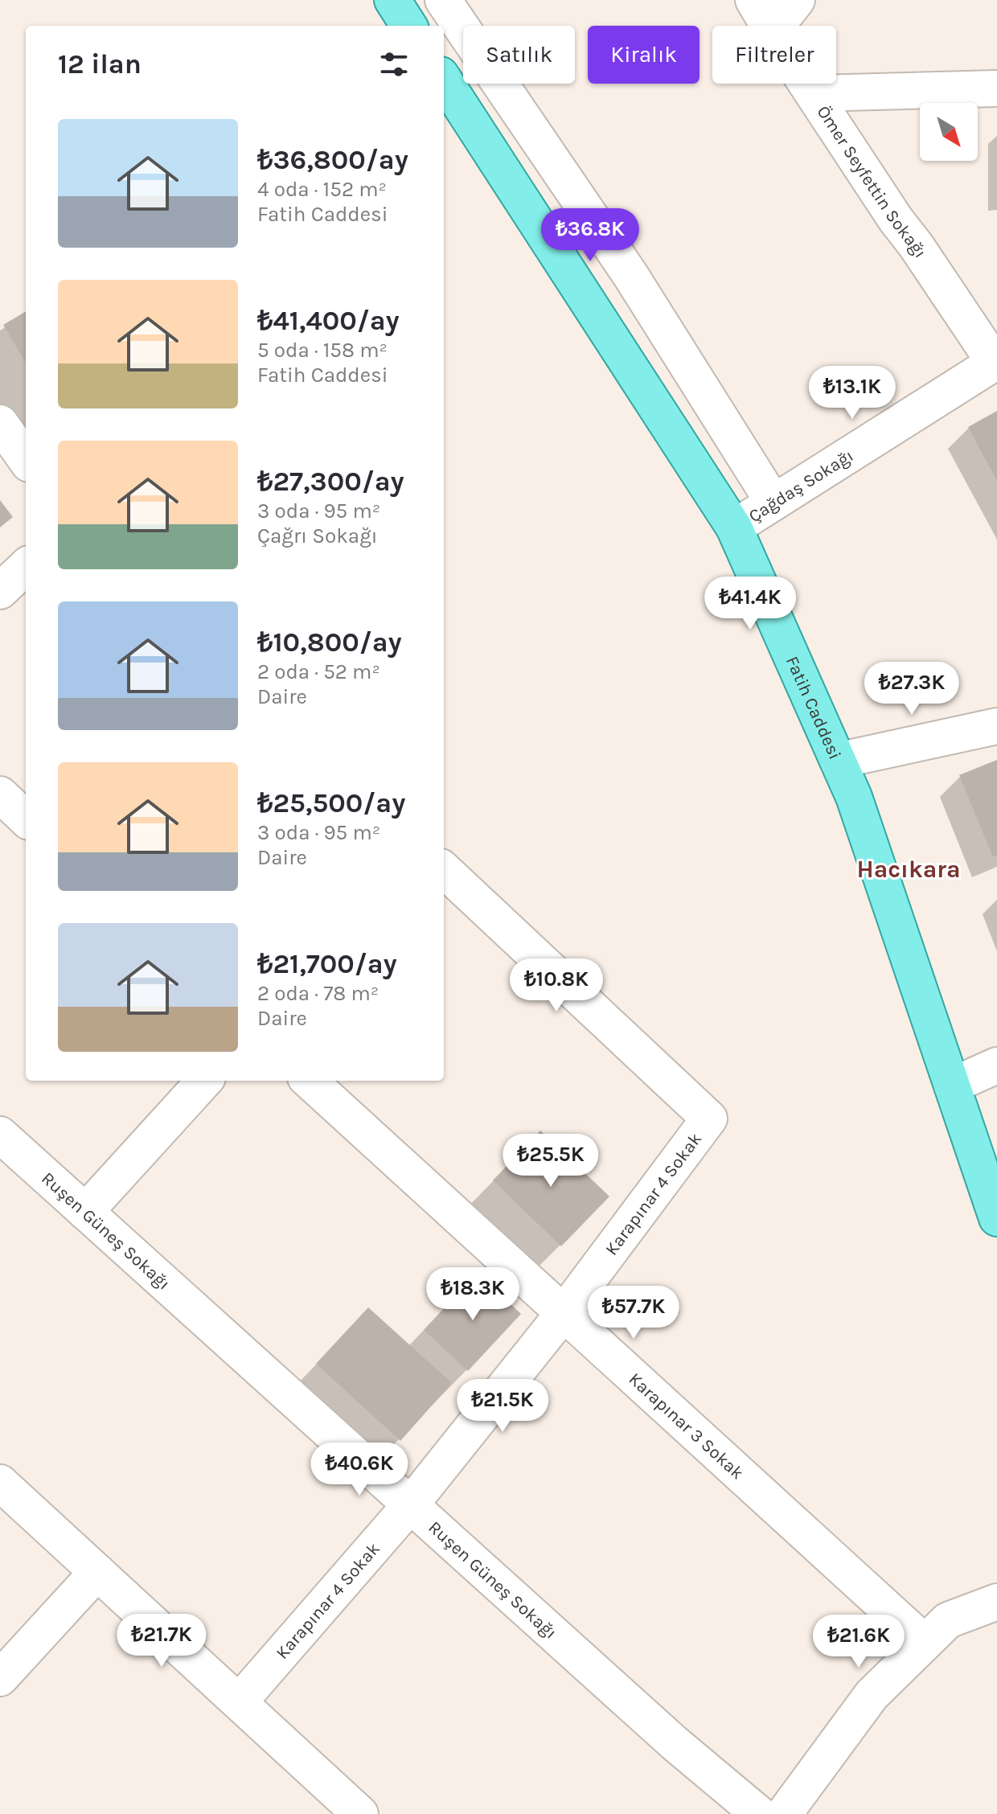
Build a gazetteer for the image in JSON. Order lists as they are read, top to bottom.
{
  "streets": {
    "main road": ["Fatih Caddesi"],
    "street": [
      "Ömer Seyfettin Sokağı",
      "Çağdaş Sokağı",
      "Karapınar 4 Sokak",
      "Ruşen Güneş Sokağı",
      "Karapınar 3 Sokak"
    ]
  },
  "crossings": [
    ["Ömer Seyfettin Sokağı", "Çağdaş Sokağı"],
    ["Çağdaş Sokağı", "Fatih Caddesi"],
    ["Karapınar 4 Sokak", "Ruşen Güneş Sokağı"],
    ["Karapınar 4 Sokak", "Karapınar 3 Sokak"]
  ],
  "districts": ["Hacıkara"],
  "north": "bottom right",
  "page": {
    "chip": ["Satılık", "Kiralık", "Filtreler"],
    "heading": "12 ilan",
    "list": [
      {
        "name": "₺36,800/ay",
        "note": "4 oda · 152 m² · Fatih Caddesi"
      },
      {
        "name": "₺41,400/ay",
        "note": "5 oda · 158 m² · Fatih Caddesi"
      },
      {
        "name": "₺27,300/ay",
        "note": "3 oda · 95 m² · Çağrı Sokağı"
      },
      {
        "name": "₺10,800/ay",
        "note": "2 oda · 52 m² · Daire"
      },
      {
        "name": "₺25,500/ay",
        "note": "3 oda · 95 m² · Daire"
      },
      {
        "name": "₺21,700/ay",
        "note": "2 oda · 78 m² · Daire"
      }
    ],
    "price": [
      "₺36.8K",
      "₺13.1K",
      "₺41.4K",
      "₺27.3K",
      "₺10.8K",
      "₺25.5K",
      "₺18.3K",
      "₺57.7K",
      "₺21.5K",
      "₺40.6K",
      "₺21.7K",
      "₺21.6K"
    ]
  }
}
